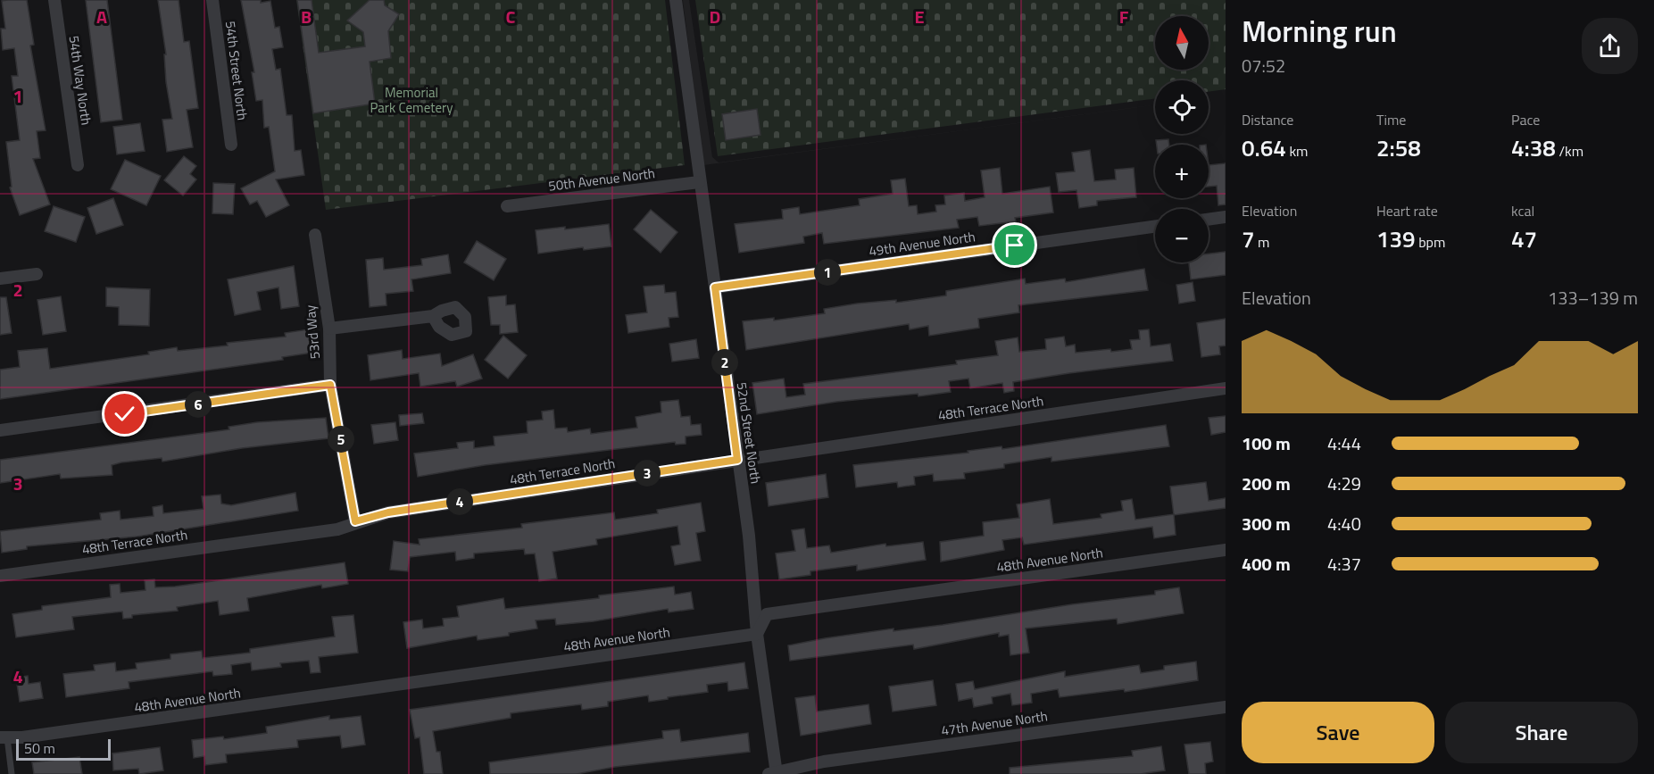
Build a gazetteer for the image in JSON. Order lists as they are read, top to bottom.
{
  "streets": {
    "street": [
      "54th Street North",
      "54th Way North",
      "50th Avenue North",
      "49th Avenue North",
      "53rd Way",
      "48th Terrace North",
      "52nd Street North",
      "48th Avenue North",
      "47th Avenue North"
    ]
  },
  "crossings": [
    ["50th Avenue North", "52nd Street North"],
    ["49th Avenue North", "52nd Street North"],
    ["53rd Way", "48th Terrace North"],
    ["48th Terrace North", "52nd Street North"],
    ["52nd Street North", "48th Avenue North"],
    ["52nd Street North", "47th Avenue North"]
  ],
  "parks": ["Memorial Park Cemetery"],
  "scale_bar": "50 m",
  "north": "top",
  "page": {
    "heading": ["Morning run", "07:52"],
    "map_buttons": ["+", "−"],
    "stats": [
      ["Distance", "0.64 km"],
      ["Time", "2:58"],
      ["Pace", "4:38 /km"],
      ["Elevation", "7 m"],
      ["Heart rate", "139 bpm"],
      ["kcal", "47"]
    ],
    "pins": [
      "1",
      "2",
      "6",
      "5",
      "3",
      "4"
    ],
    "chart": ["Elevation", "133–139 m"],
    "list": [
      {
        "name": "100 m",
        "note": "4:44"
      },
      {
        "name": "200 m",
        "note": "4:29"
      },
      {
        "name": "300 m",
        "note": "4:40"
      },
      {
        "name": "400 m",
        "note": "4:37"
      }
    ],
    "buttons": ["Save", "Share"],
    "scale": "50 m"
  },
  "grid": {
    "columns": [
      "A",
      "B",
      "C",
      "D",
      "E",
      "F"
    ],
    "rows": [
      "1",
      "2",
      "3",
      "4"
    ]
  }
}
